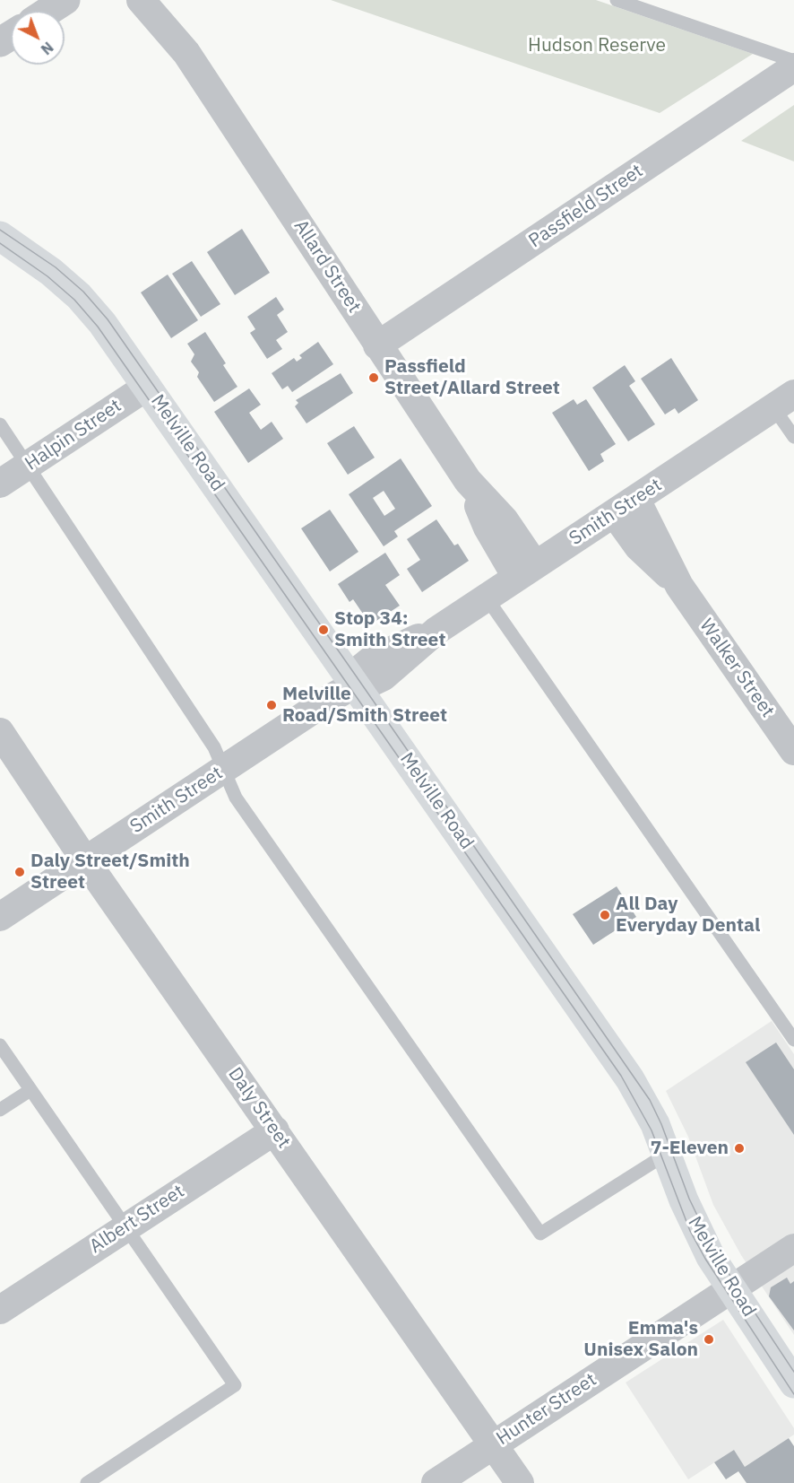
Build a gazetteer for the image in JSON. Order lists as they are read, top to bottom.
{
  "streets": {
    "main road": ["Melville Road"],
    "street": [
      "Passfield Street",
      "Allard Street",
      "Halpin Street",
      "Smith Street",
      "Walker Street",
      "Daly Street",
      "Albert Street",
      "Hunter Street"
    ]
  },
  "crossings": [
    ["Passfield Street", "Allard Street"],
    ["Allard Street", "Smith Street"],
    ["Halpin Street", "Melville Road"],
    ["Melville Road", "Smith Street"],
    ["Melville Road", "Hunter Street"],
    ["Smith Street", "Walker Street"],
    ["Smith Street", "Daly Street"],
    ["Daly Street", "Albert Street"],
    ["Daly Street", "Hunter Street"]
  ],
  "parks": ["Hudson Reserve"],
  "places": [
    "Passfield Street/Allard Street",
    "Stop 34: Smith Street",
    "Melville Road/Smith Street",
    "Daly Street/Smith Street",
    "All Day Everyday Dental",
    "7-Eleven",
    "Emma's Unisex Salon"
  ],
  "north": "bottom right"
}
